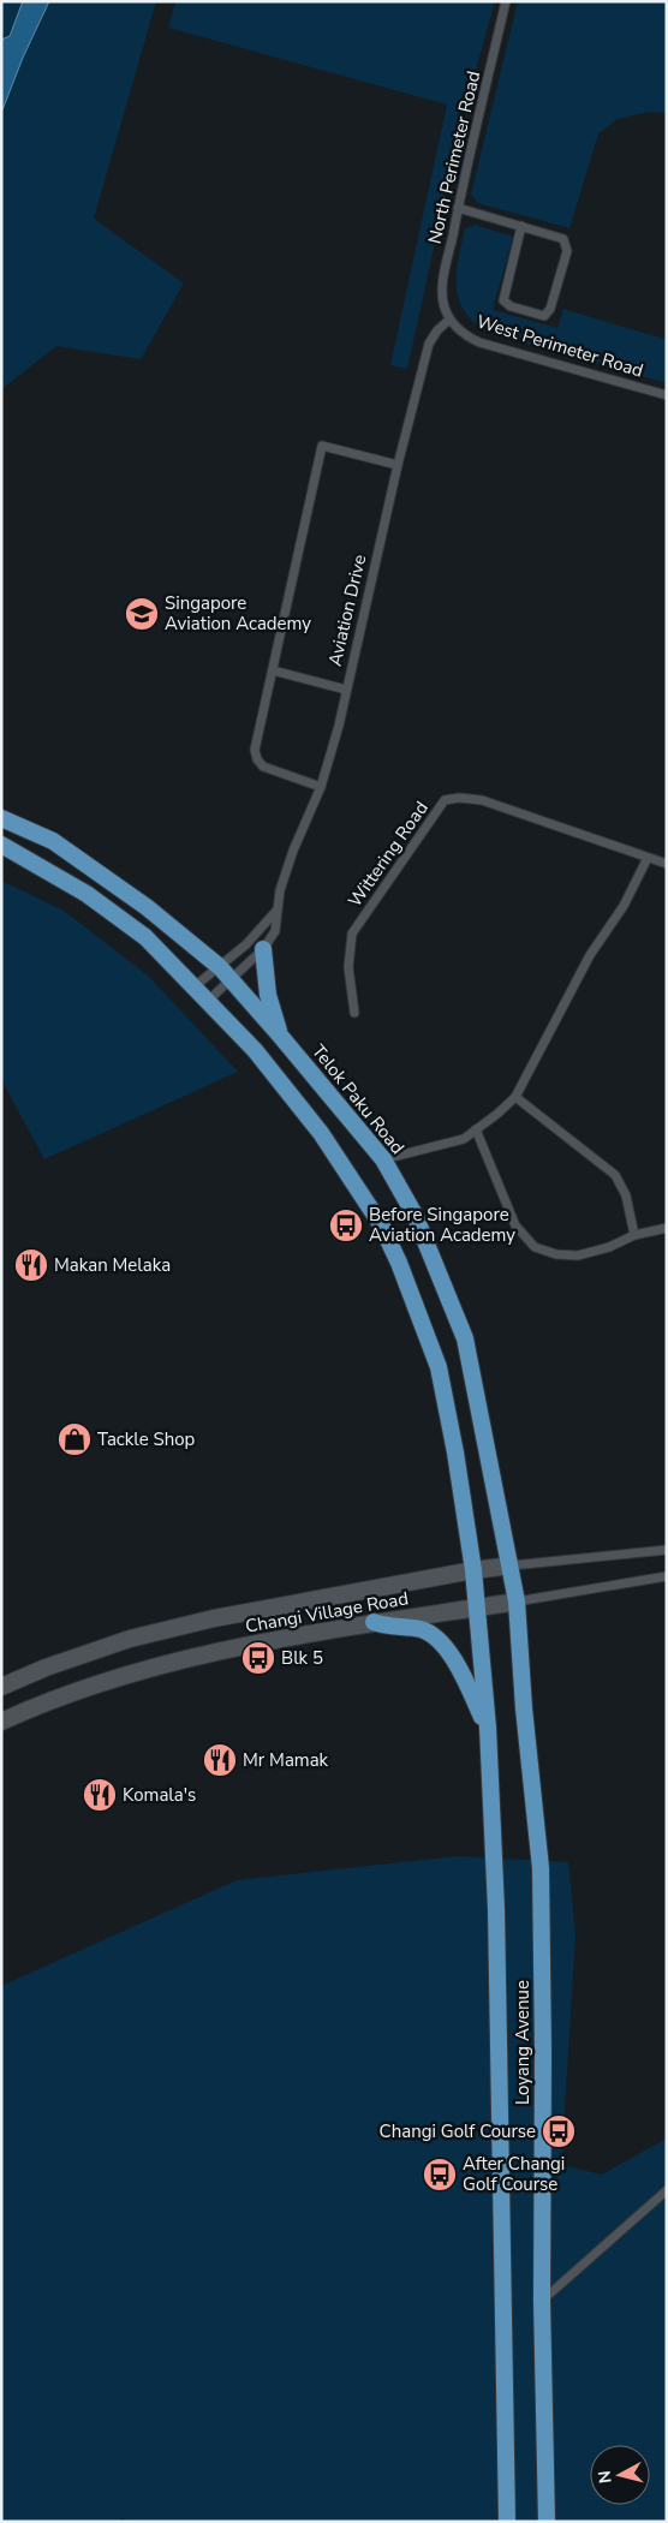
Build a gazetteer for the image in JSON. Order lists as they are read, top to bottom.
{
  "streets": {
    "main road": ["Telok Paku Road", "Loyang Avenue"],
    "street": ["Changi Village Road"],
    "lane": [
      "North Perimeter Road",
      "West Perimeter Road",
      "Aviation Drive",
      "Wittering Road"
    ]
  },
  "crossings": [
    ["North Perimeter Road", "West Perimeter Road"],
    ["North Perimeter Road", "Aviation Drive"],
    ["West Perimeter Road", "Aviation Drive"],
    ["Aviation Drive", "Telok Paku Road"],
    ["Telok Paku Road", "Changi Village Road"],
    ["Telok Paku Road", "Loyang Avenue"],
    ["Changi Village Road", "Loyang Avenue"]
  ],
  "places": {
    "school or university": ["Singapore Aviation Academy"],
    "bus stop": [
      "Before Singapore Aviation Academy",
      "Blk 5",
      "Changi Golf Course",
      "After Changi Golf Course"
    ],
    "restaurant": ["Makan Melaka", "Mr Mamak", "Komala's"],
    "shop": ["Tackle Shop"]
  },
  "north": "left"
}
